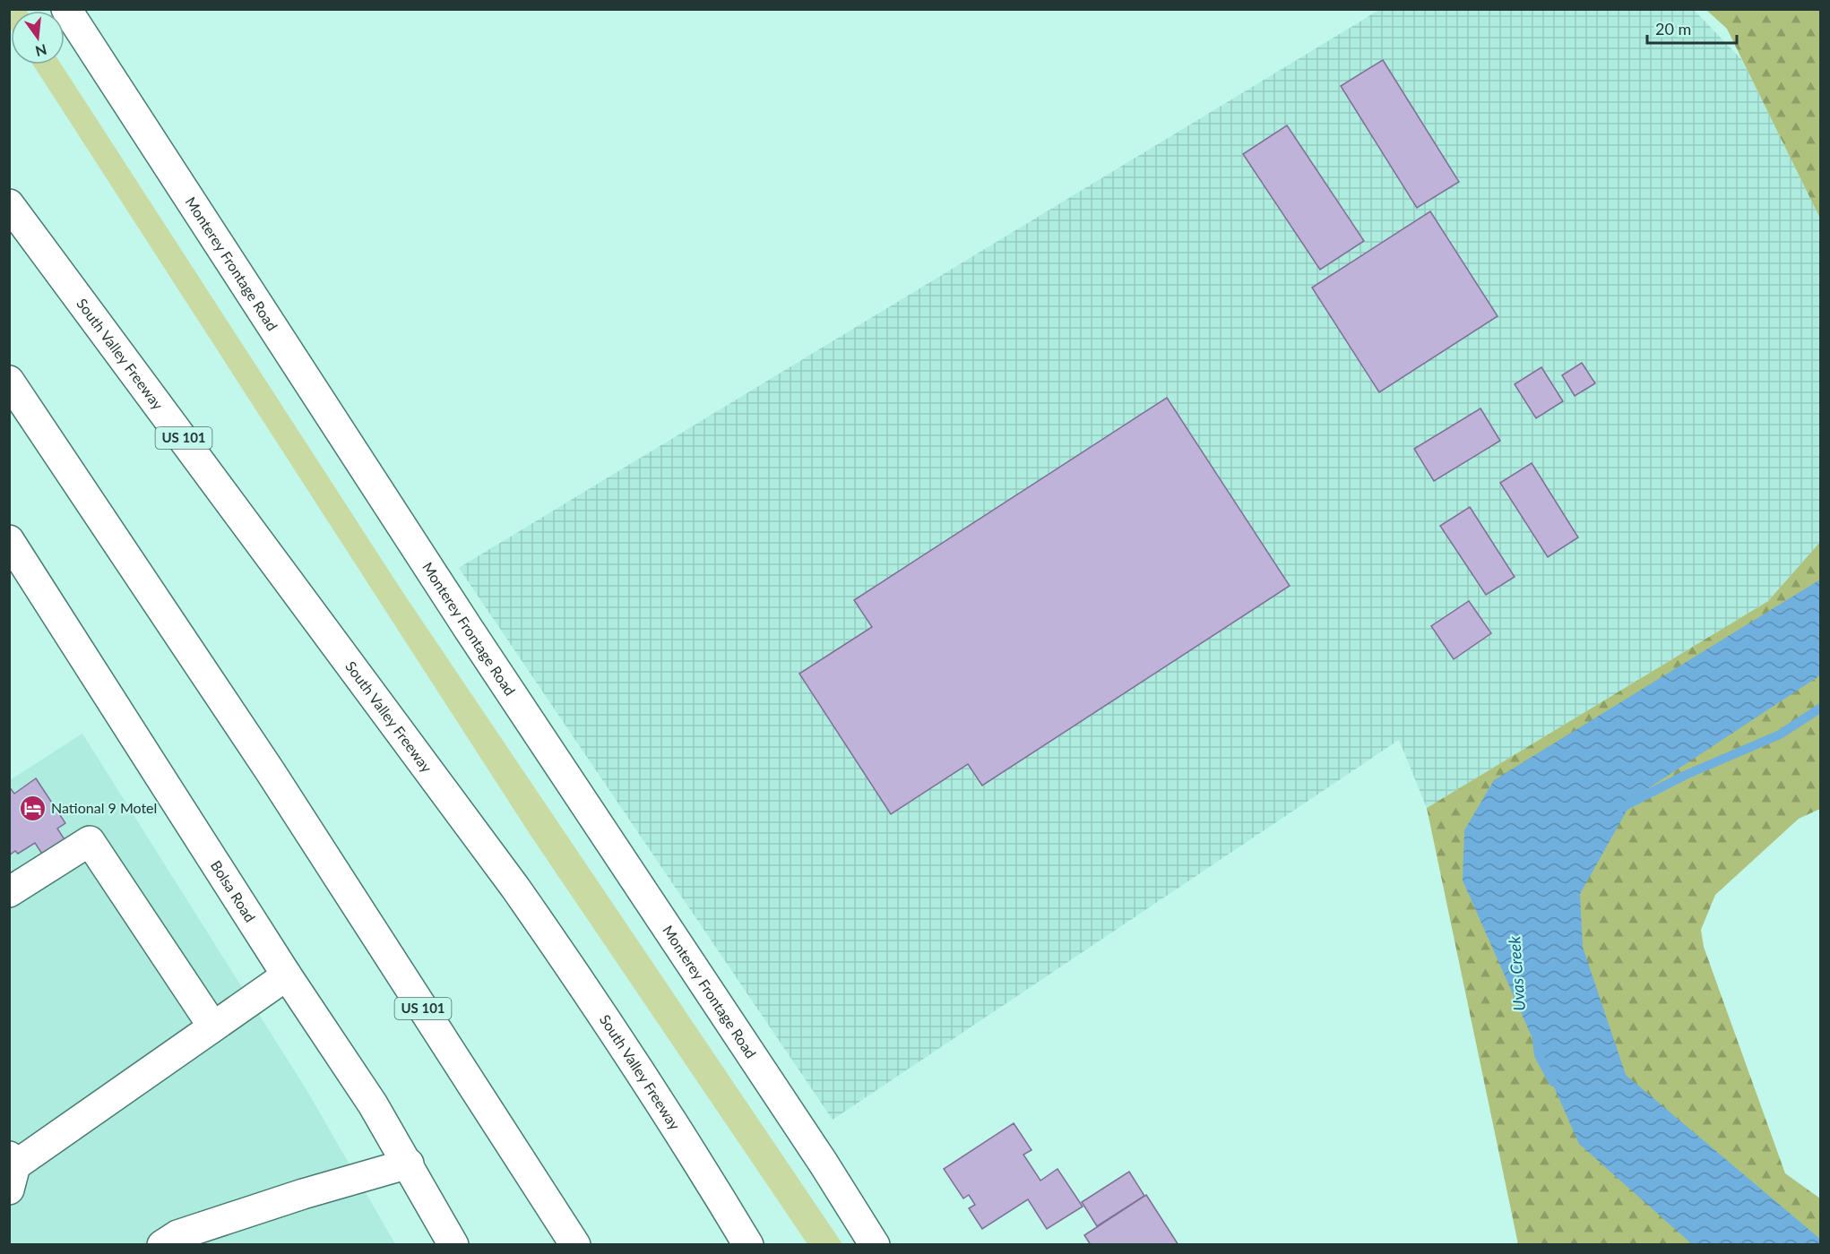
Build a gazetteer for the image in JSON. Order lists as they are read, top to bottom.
{
  "streets": {
    "main road": [
      "Monterey Frontage Road",
      "South Valley Freeway",
      "US 101",
      "Bolsa Road"
    ]
  },
  "water": ["Uvas Creek"],
  "places": {
    "hotel": ["National 9 Motel"]
  },
  "scale_bar": "20 m",
  "north": "bottom"
}
